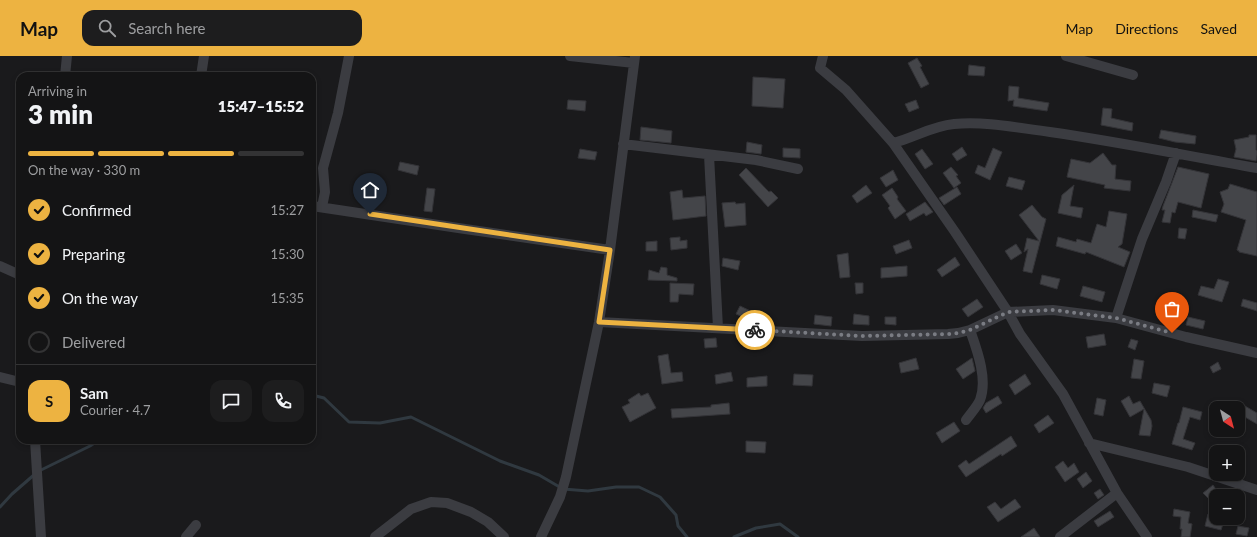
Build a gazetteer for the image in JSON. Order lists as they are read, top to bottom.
{
  "north": "bottom right",
  "page": {
    "header": "Map",
    "search": "Search here",
    "nav": ["Map", "Directions", "Saved"],
    "heading": ["3 min", "Arriving in", "15:47–15:52"],
    "panel": ["Sam", "Courier · 4.7"],
    "bar": "On the way · 330 m",
    "list": [
      ["Confirmed", "15:27"],
      ["Preparing", "15:30"],
      ["On the way", "15:35"],
      "Delivered"
    ],
    "round": "S",
    "map_buttons": ["+", "−"]
  }
}
